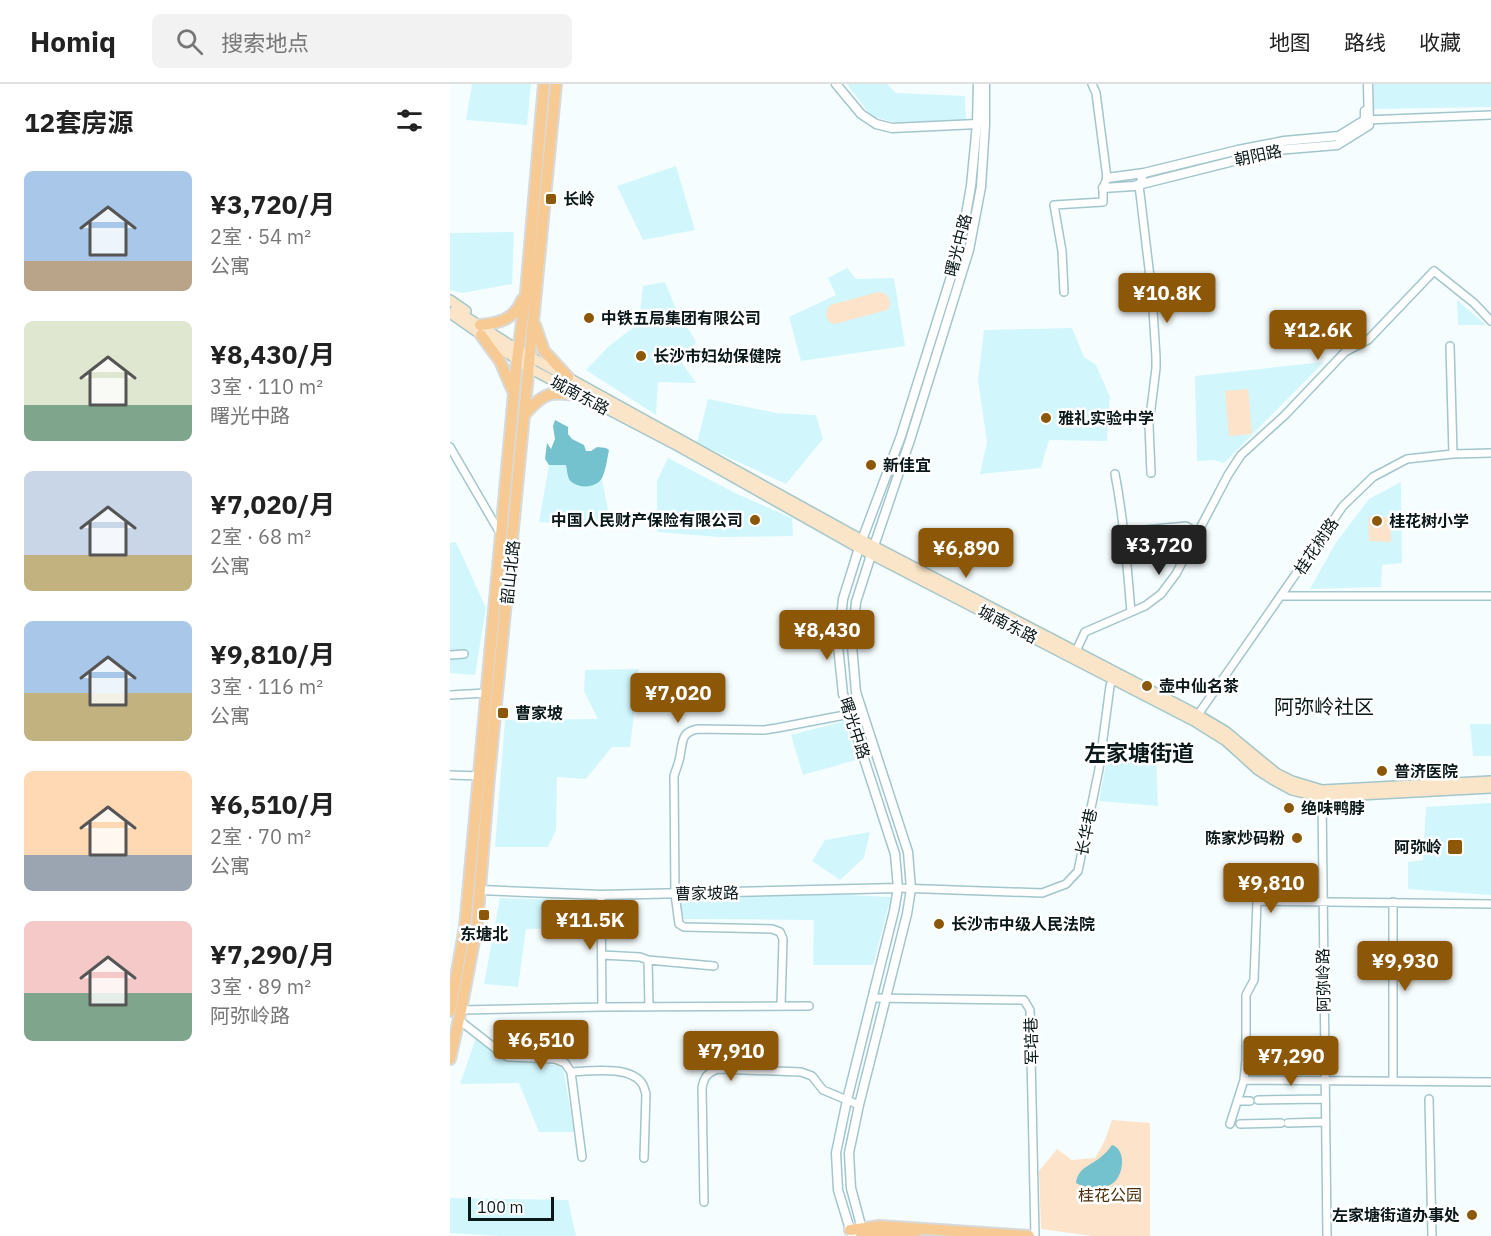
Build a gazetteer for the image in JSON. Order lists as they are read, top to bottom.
{
  "streets": {
    "main road": ["城南东路", "韶山北路"],
    "street": [
      "朝阳路",
      "曙光中路",
      "桂花树路",
      "长华巷",
      "曹家坡路",
      "阿弥岭路",
      "军培巷"
    ]
  },
  "crossings": [
    ["曙光中路", "城南东路"],
    ["曙光中路", "长华巷"],
    ["曙光中路", "曹家坡路"],
    ["曙光中路", "军培巷"],
    ["城南东路", "桂花树路"],
    ["城南东路", "韶山北路"],
    ["城南东路", "长华巷"],
    ["城南东路", "阿弥岭路"],
    ["韶山北路", "曹家坡路"],
    ["长华巷", "曹家坡路"]
  ],
  "districts": ["阿弥岭社区", "左家塘街道"],
  "parks": ["桂花公园"],
  "places": {
    "transit": [
      "长岭",
      "曹家坡",
      "阿弥岭",
      "东塘北"
    ],
    "other": [
      "中铁五局集团有限公司",
      "长沙市妇幼保健院",
      "雅礼实验中学",
      "新佳宜",
      "中国人民财产保险有限公司",
      "桂花树小学",
      "壶中仙名茶",
      "普济医院",
      "绝味鸭脖",
      "陈家炒码粉",
      "长沙市中级人民法院",
      "左家塘街道办事处"
    ]
  },
  "scale_bar": "100 m",
  "page": {
    "header": "Homiq",
    "search": "搜索地点",
    "nav": ["地图", "路线", "收藏"],
    "heading": "12套房源",
    "list": [
      {
        "name": "¥3,720/月",
        "note": "2室 · 54 m² · 公寓"
      },
      {
        "name": "¥8,430/月",
        "note": "3室 · 110 m² · 曙光中路"
      },
      {
        "name": "¥7,020/月",
        "note": "2室 · 68 m² · 公寓"
      },
      {
        "name": "¥9,810/月",
        "note": "3室 · 116 m² · 公寓"
      },
      {
        "name": "¥6,510/月",
        "note": "2室 · 70 m² · 公寓"
      },
      {
        "name": "¥7,290/月",
        "note": "3室 · 89 m² · 阿弥岭路"
      }
    ],
    "price": [
      "¥10.8K",
      "¥12.6K",
      "¥3,720",
      "¥6,890",
      "¥8,430",
      "¥7,020",
      "¥9,810",
      "¥11.5K",
      "¥9,930",
      "¥6,510",
      "¥7,910",
      "¥7,290"
    ],
    "scale": "100 m"
  }
}
